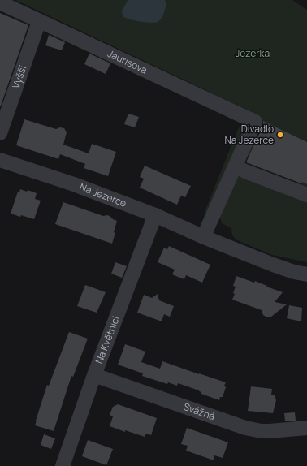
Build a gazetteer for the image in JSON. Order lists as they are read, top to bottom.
{
  "streets": {
    "street": [
      "Jaurisova",
      "Vyšší",
      "Na Jezerce",
      "Na Květnici",
      "Svážná"
    ]
  },
  "crossings": [
    ["Jaurisova", "Vyšší"],
    ["Na Jezerce", "Na Květnici"],
    ["Na Květnici", "Svážná"]
  ],
  "parks": ["Jezerka"],
  "places": ["Divadlo Na Jezerce"]
}
